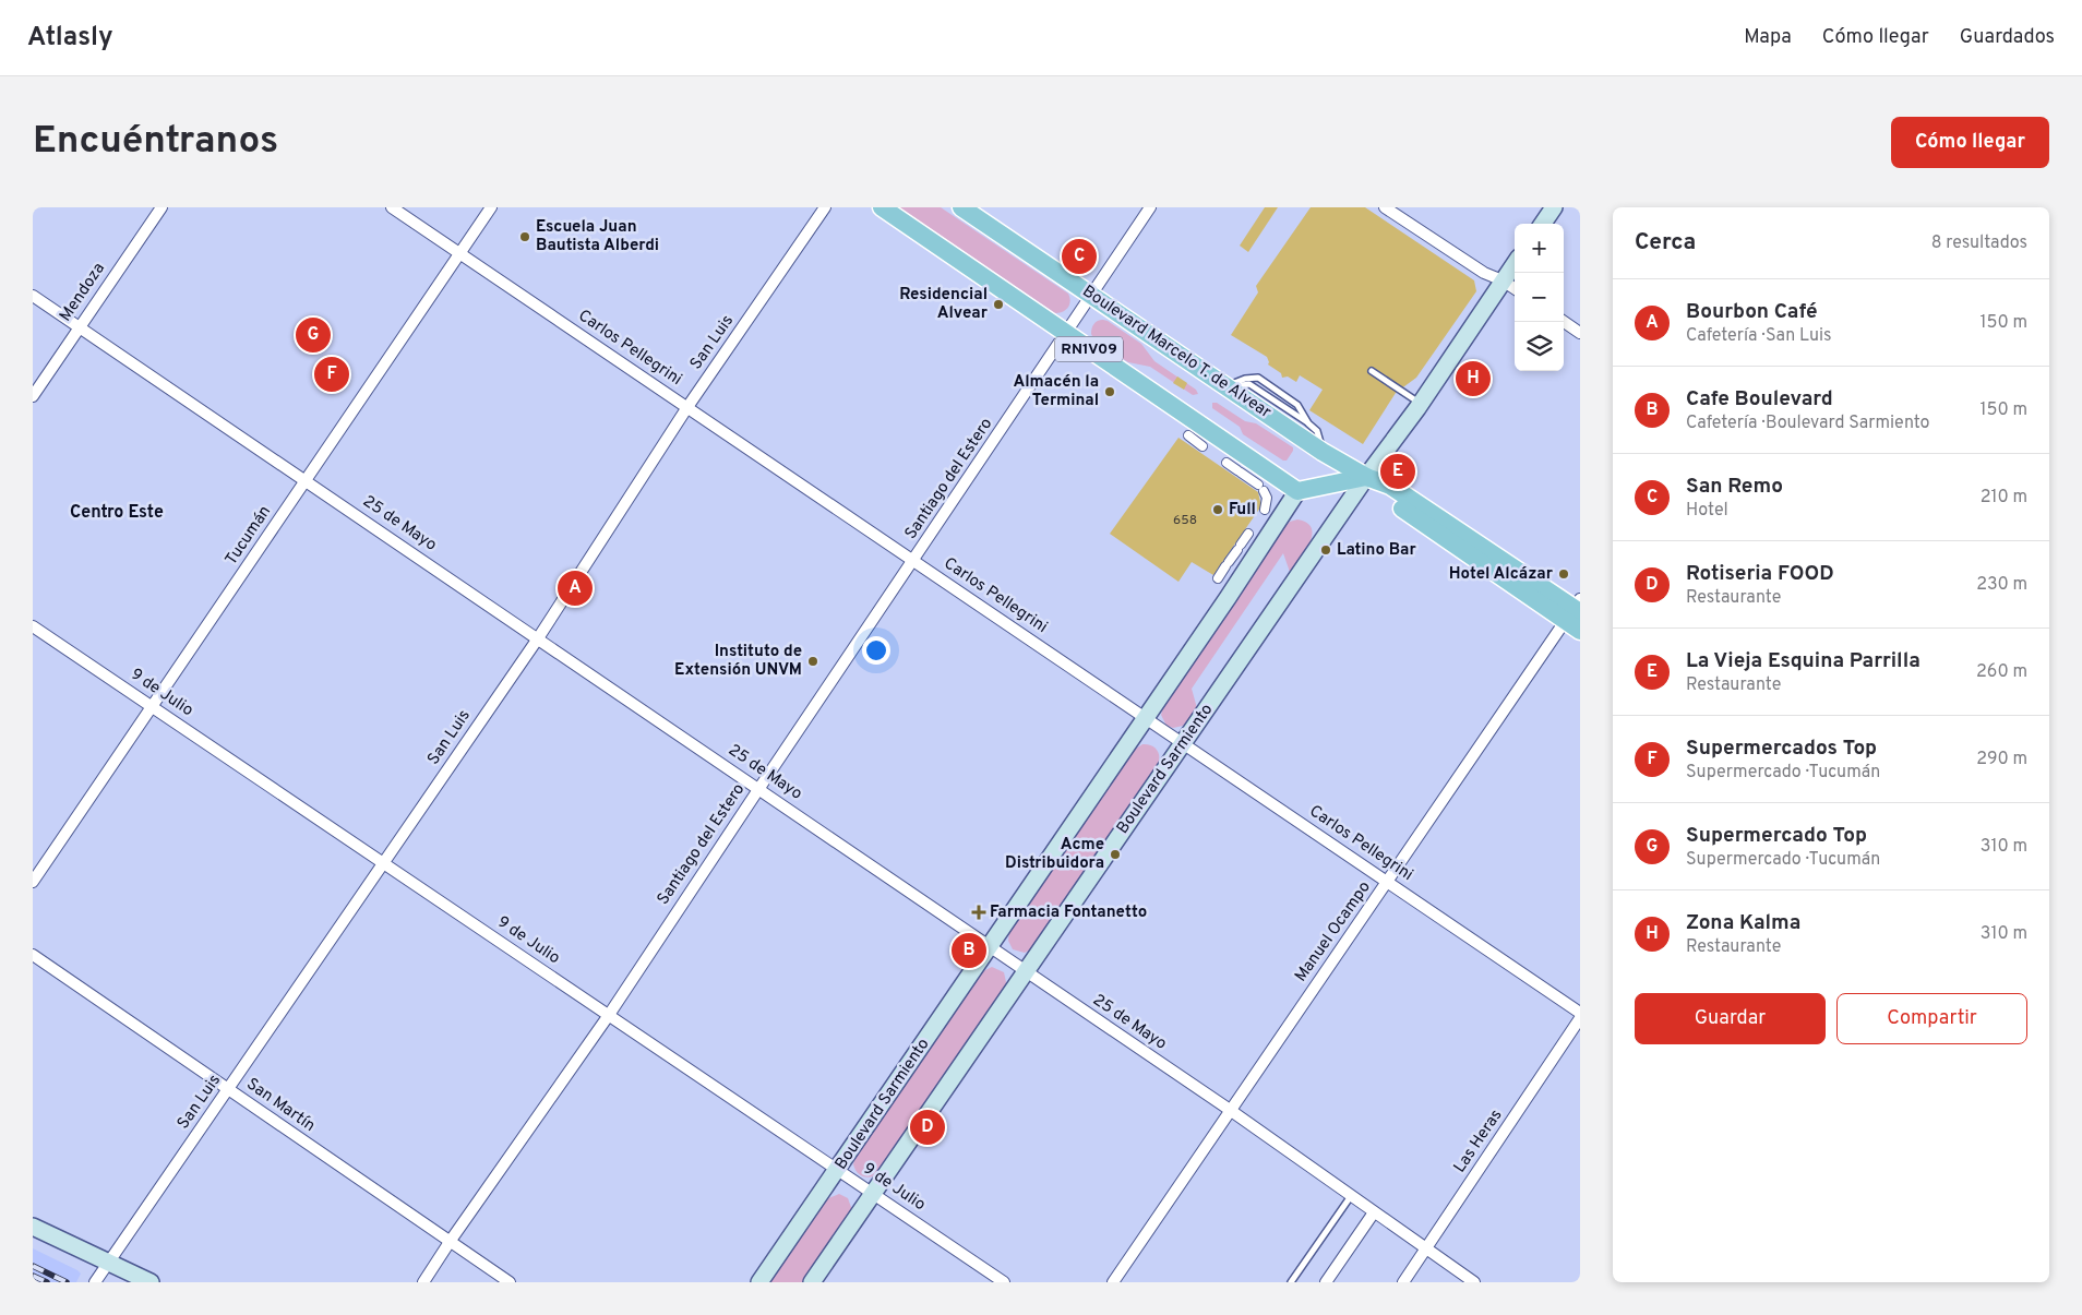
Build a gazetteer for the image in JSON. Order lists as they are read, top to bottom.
{
  "streets": {
    "main road": ["RN1V09", "Boulevard Marcelo T. de Alvear", "Boulevard Sarmiento"],
    "street": [
      "Mendoza",
      "San Luis",
      "Carlos Pellegrini",
      "Santiago del Estero",
      "25 de Mayo",
      "Tucumán",
      "9 de Julio",
      "Manuel Ocampo",
      "San Martín",
      "Las Heras"
    ]
  },
  "crossings": [
    ["Mendoza", "25 de Mayo"],
    ["San Luis", "Carlos Pellegrini"],
    ["San Luis", "25 de Mayo"],
    ["San Luis", "9 de Julio"],
    ["San Luis", "San Martín"],
    ["Carlos Pellegrini", "Santiago del Estero"],
    ["Carlos Pellegrini", "Tucumán"],
    ["Carlos Pellegrini", "Boulevard Sarmiento"],
    ["Carlos Pellegrini", "Manuel Ocampo"],
    ["RN1V09", "Santiago del Estero"],
    ["RN1V09", "Boulevard Sarmiento"],
    ["Boulevard Marcelo T. de Alvear", "Santiago del Estero"],
    ["Boulevard Marcelo T. de Alvear", "Boulevard Sarmiento"],
    ["Boulevard Marcelo T. de Alvear", "Manuel Ocampo"],
    ["Santiago del Estero", "25 de Mayo"],
    ["Santiago del Estero", "9 de Julio"],
    ["Santiago del Estero", "San Martín"],
    ["25 de Mayo", "Tucumán"],
    ["25 de Mayo", "Boulevard Sarmiento"],
    ["25 de Mayo", "Manuel Ocampo"],
    ["25 de Mayo", "Las Heras"],
    ["Tucumán", "9 de Julio"],
    ["9 de Julio", "Boulevard Sarmiento"]
  ],
  "districts": ["Centro Este"],
  "places": {
    "other": [
      "Escuela Juan Bautista Alberdi",
      "Residencial Alvear",
      "Almacén la Terminal",
      "Full",
      "Latino Bar",
      "Hotel Alcázar",
      "Instituto de Extensión UNVM",
      "Acme Distribuidora"
    ],
    "health": ["Farmacia Fontanetto"]
  },
  "house_numbers": ["658"],
  "page": {
    "header": "Atlasly",
    "nav": ["Mapa", "Cómo llegar", "Guardados"],
    "buttons": [
      "Cómo llegar",
      ["Guardar", "Compartir"]
    ],
    "title": "Encuéntranos",
    "heading": ["Cerca", "8 resultados"],
    "map_buttons": ["+", "−"],
    "pins": [
      "C",
      "G",
      "F",
      "H",
      "E",
      "A",
      "B",
      "D"
    ],
    "list": [
      {
        "mark": "A",
        "name": "Bourbon Café",
        "note": "Cafetería · San Luis",
        "value": "150 m"
      },
      {
        "mark": "B",
        "name": "Cafe Boulevard",
        "note": "Cafetería · Boulevard Sarmiento",
        "value": "150 m"
      },
      {
        "mark": "C",
        "name": "San Remo",
        "note": "Hotel",
        "value": "210 m"
      },
      {
        "mark": "D",
        "name": "Rotiseria FOOD",
        "note": "Restaurante",
        "value": "230 m"
      },
      {
        "mark": "E",
        "name": "La Vieja Esquina Parrilla",
        "note": "Restaurante",
        "value": "260 m"
      },
      {
        "mark": "F",
        "name": "Supermercados Top",
        "note": "Supermercado · Tucumán",
        "value": "290 m"
      },
      {
        "mark": "G",
        "name": "Supermercado Top",
        "note": "Supermercado · Tucumán",
        "value": "310 m"
      },
      {
        "mark": "H",
        "name": "Zona Kalma",
        "note": "Restaurante",
        "value": "310 m"
      }
    ]
  }
}
